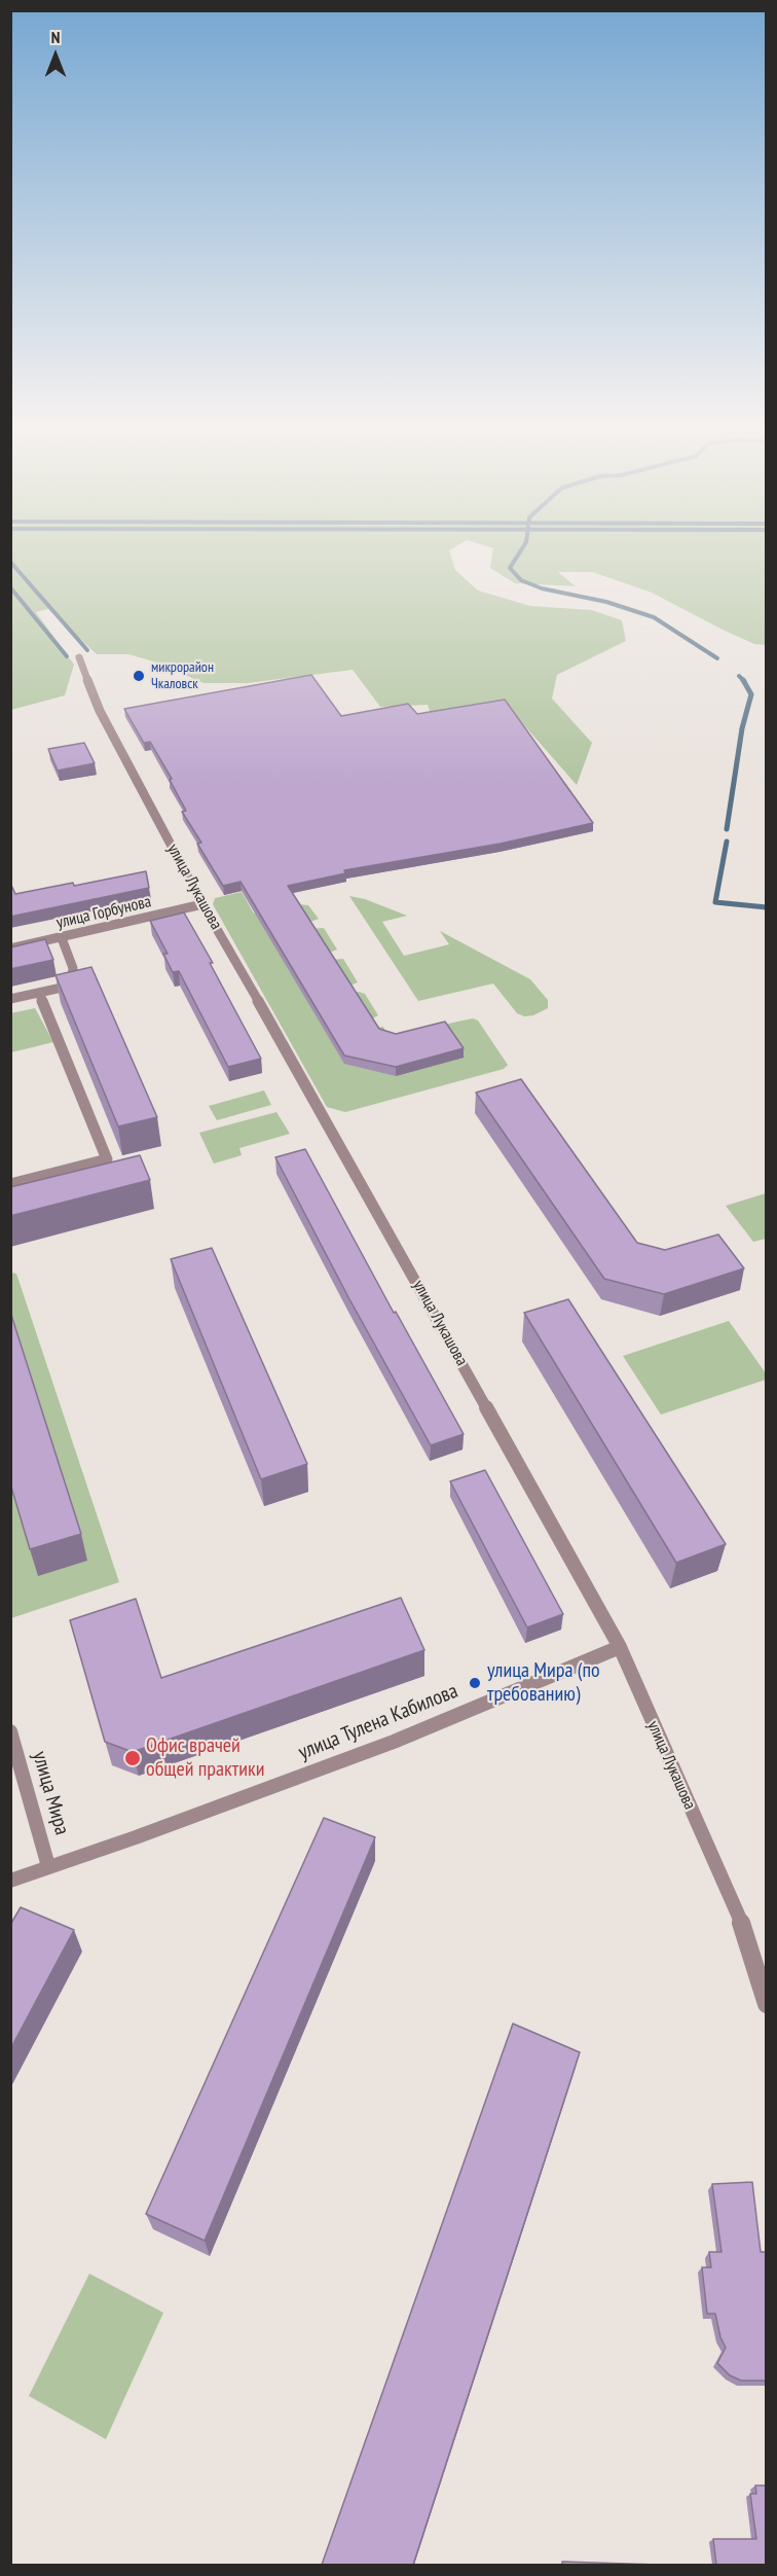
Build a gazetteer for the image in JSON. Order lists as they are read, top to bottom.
{
  "streets": {
    "street": [
      "улица Лукашова",
      "улица Горбунова",
      "улица Тулена Кабилова",
      "улица Мира"
    ]
  },
  "crossings": [
    ["улица Лукашова", "улица Горбунова"],
    ["улица Лукашова", "улица Тулена Кабилова"],
    ["улица Тулена Кабилова", "улица Мира"]
  ],
  "places": ["микрорайон Чкаловск", "улица Мира (по требованию)", "Офис врачей общей практики"],
  "north": "top"
}
